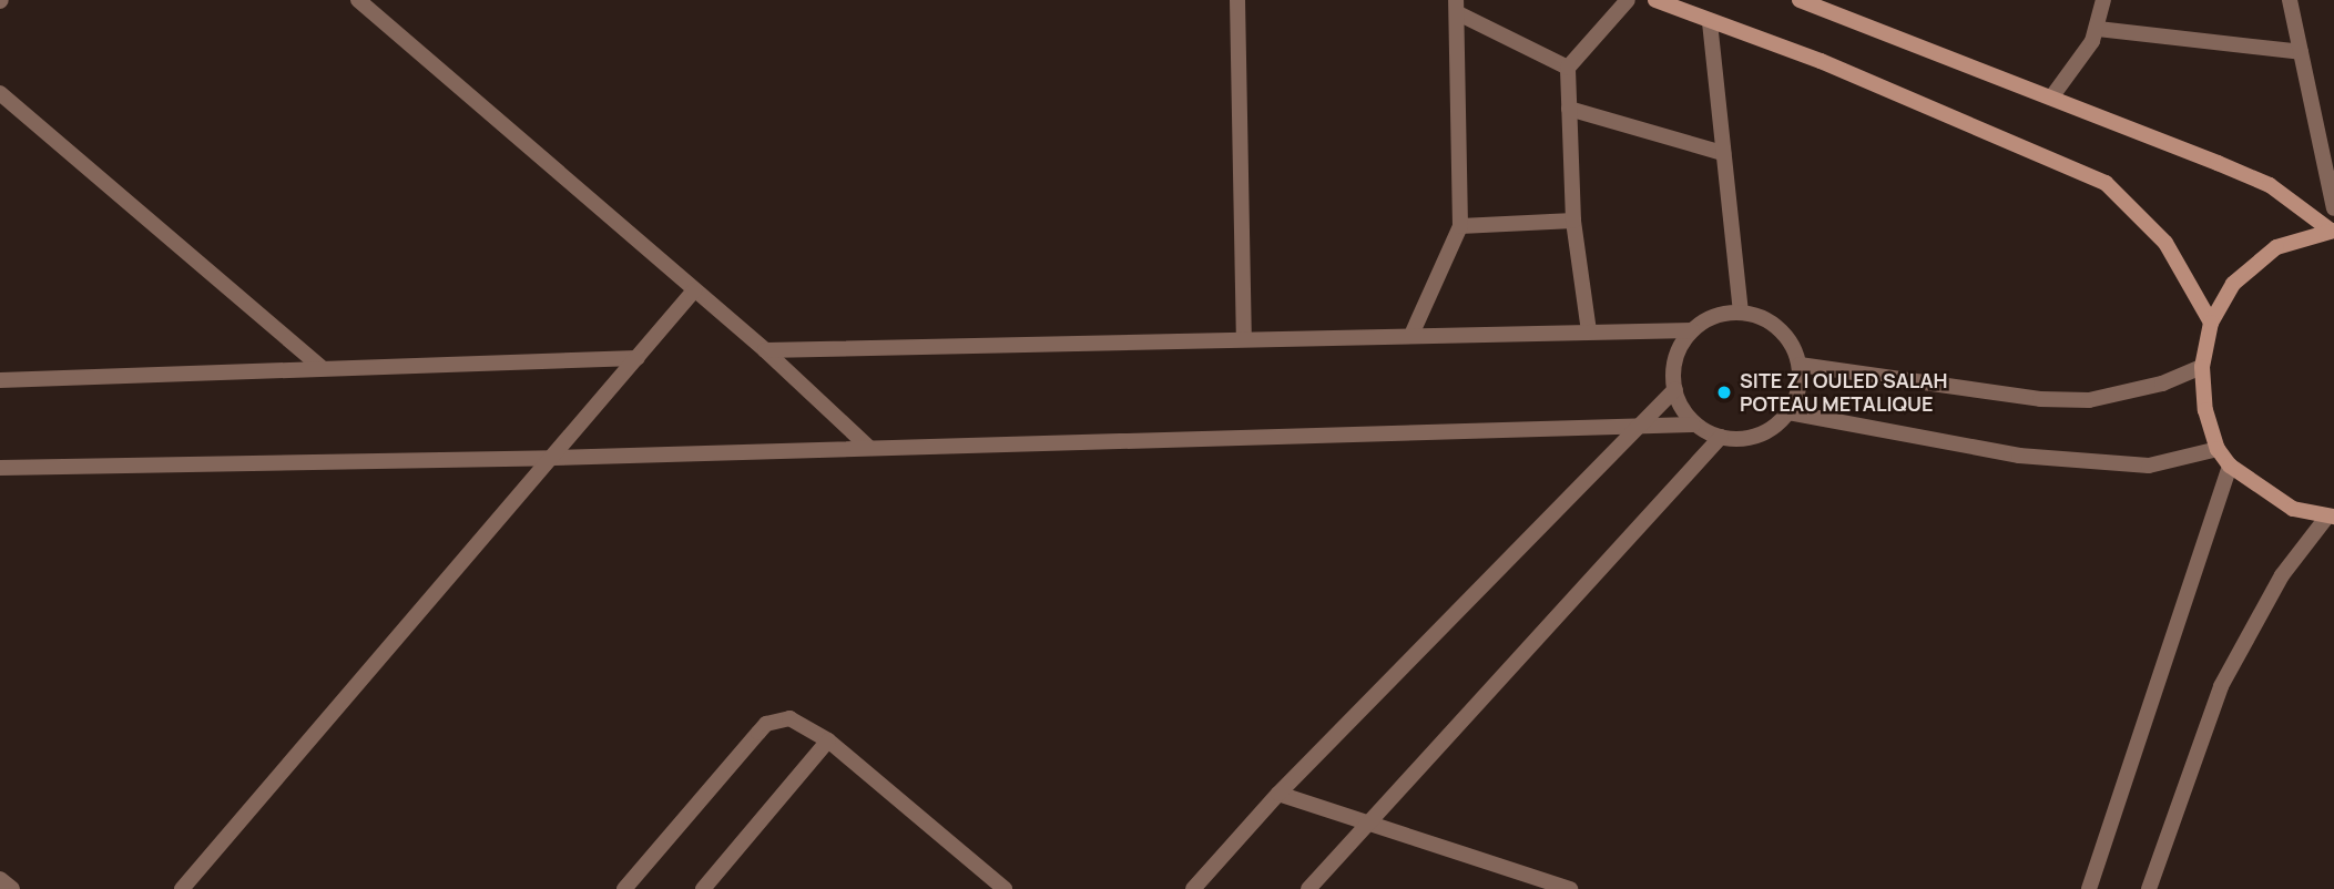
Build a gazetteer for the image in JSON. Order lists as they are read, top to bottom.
{
  "places": ["SITE Z I OULED SALAH POTEAU METALIQUE"]
}
